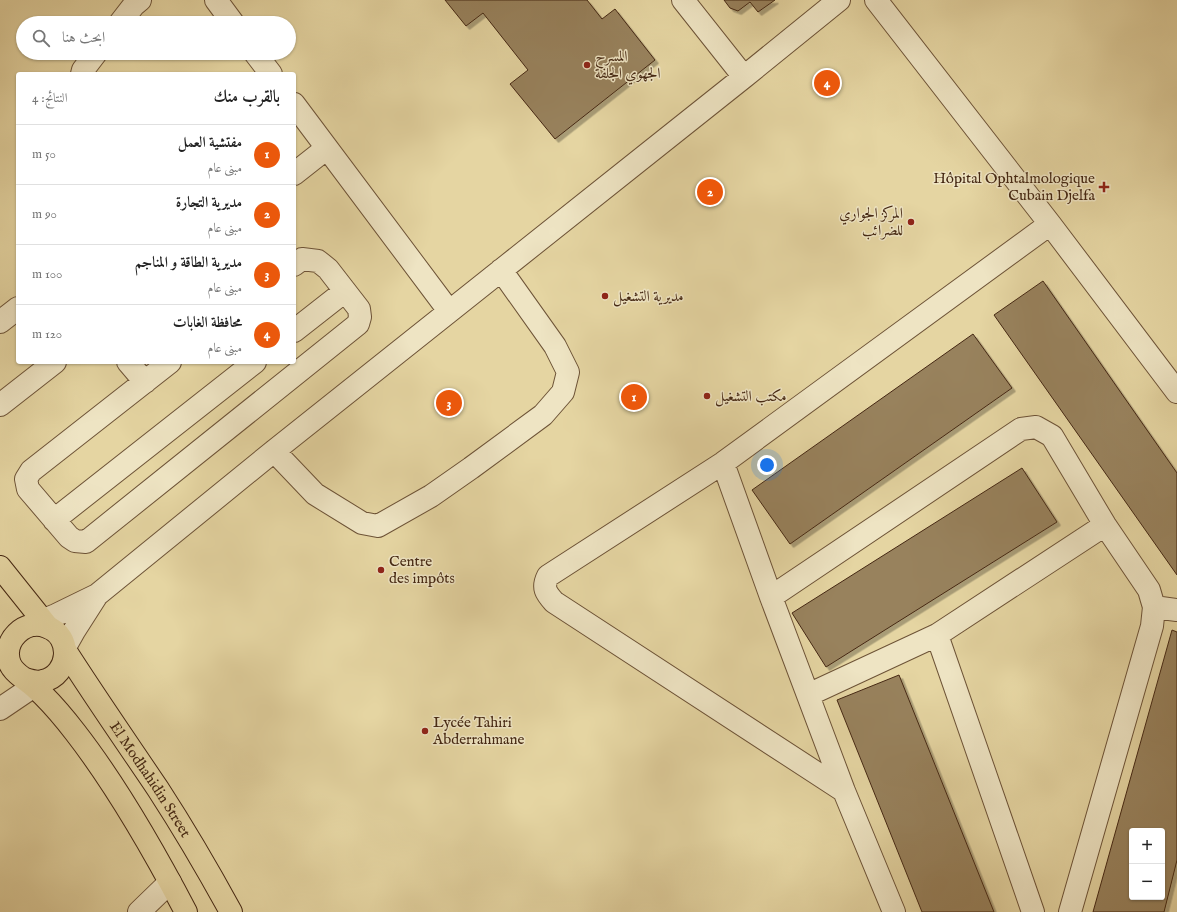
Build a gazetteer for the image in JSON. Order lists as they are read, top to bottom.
{
  "streets": {
    "main road": ["El Modhahidin Street"]
  },
  "places": {
    "other": [
      "المسرح الجهوي الجلفة",
      "المركز الجواري للضرائب",
      "مديرية التشغيل",
      "مكتب التشغيل",
      "Centre des impôts",
      "Lycée Tahiri Abderrahmane"
    ],
    "health": ["Hôpital Ophtalmologique Cubain Djelfa"]
  },
  "page": {
    "search": "ابحث هنا",
    "pins": [
      "4",
      "2",
      "1",
      "3"
    ],
    "heading": ["بالقرب منك", "النتائج: 4"],
    "list": [
      {
        "mark": "1",
        "name": "مفتشية العمل",
        "note": "مبنى عام",
        "value": "50 m"
      },
      {
        "mark": "2",
        "name": "مديرية التجارة",
        "note": "مبنى عام",
        "value": "90 m"
      },
      {
        "mark": "3",
        "name": "مديرية الطاقة و المناجم",
        "note": "مبنى عام",
        "value": "100 m"
      },
      {
        "mark": "4",
        "name": "محافظة الغابات",
        "note": "مبنى عام",
        "value": "120 m"
      }
    ],
    "map_buttons": ["+", "−"]
  }
}
